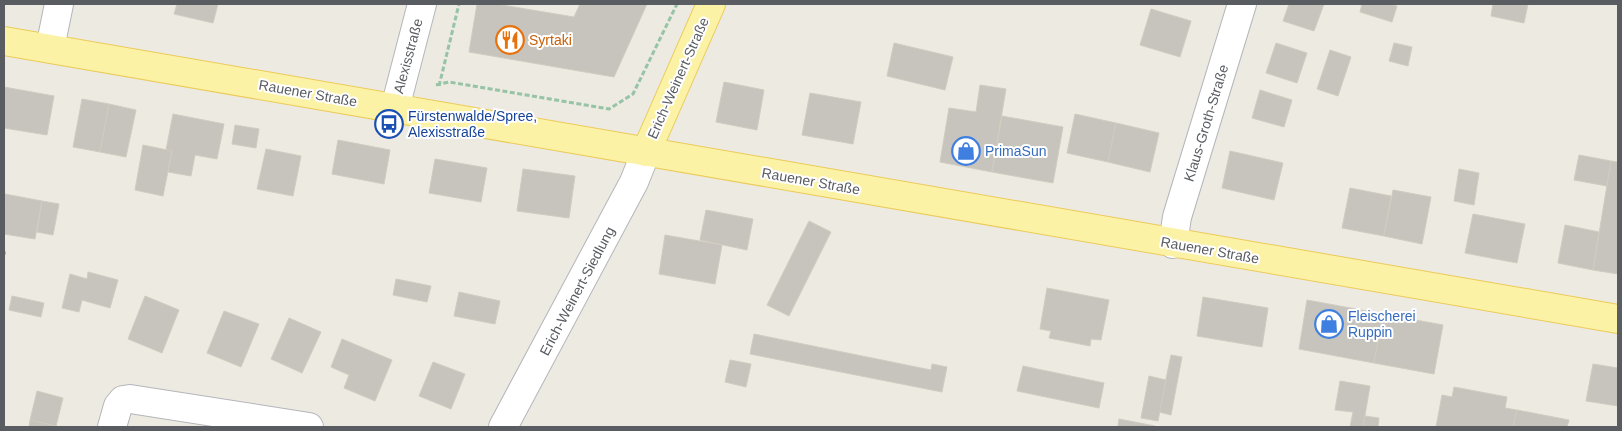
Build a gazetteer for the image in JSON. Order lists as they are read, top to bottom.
{
  "streets": {
    "main road": ["Erich-Weinert-Straße", "Rauener Straße"],
    "street": ["Alexisstraße", "Klaus-Groth-Straße", "Erich-Weinert-Siedlung"]
  },
  "crossings": [
    ["Alexisstraße", "Rauener Straße"],
    ["Erich-Weinert-Straße", "Rauener Straße"],
    ["Erich-Weinert-Straße", "Erich-Weinert-Siedlung"],
    ["Rauener Straße", "Klaus-Groth-Straße"],
    ["Rauener Straße", "Erich-Weinert-Siedlung"]
  ],
  "places": {
    "restaurant": ["Syrtaki"],
    "bus stop": ["Fürstenwalde/Spree, Alexisstraße"],
    "shop": ["PrimaSun", "Fleischerei Ruppin"]
  }
}
